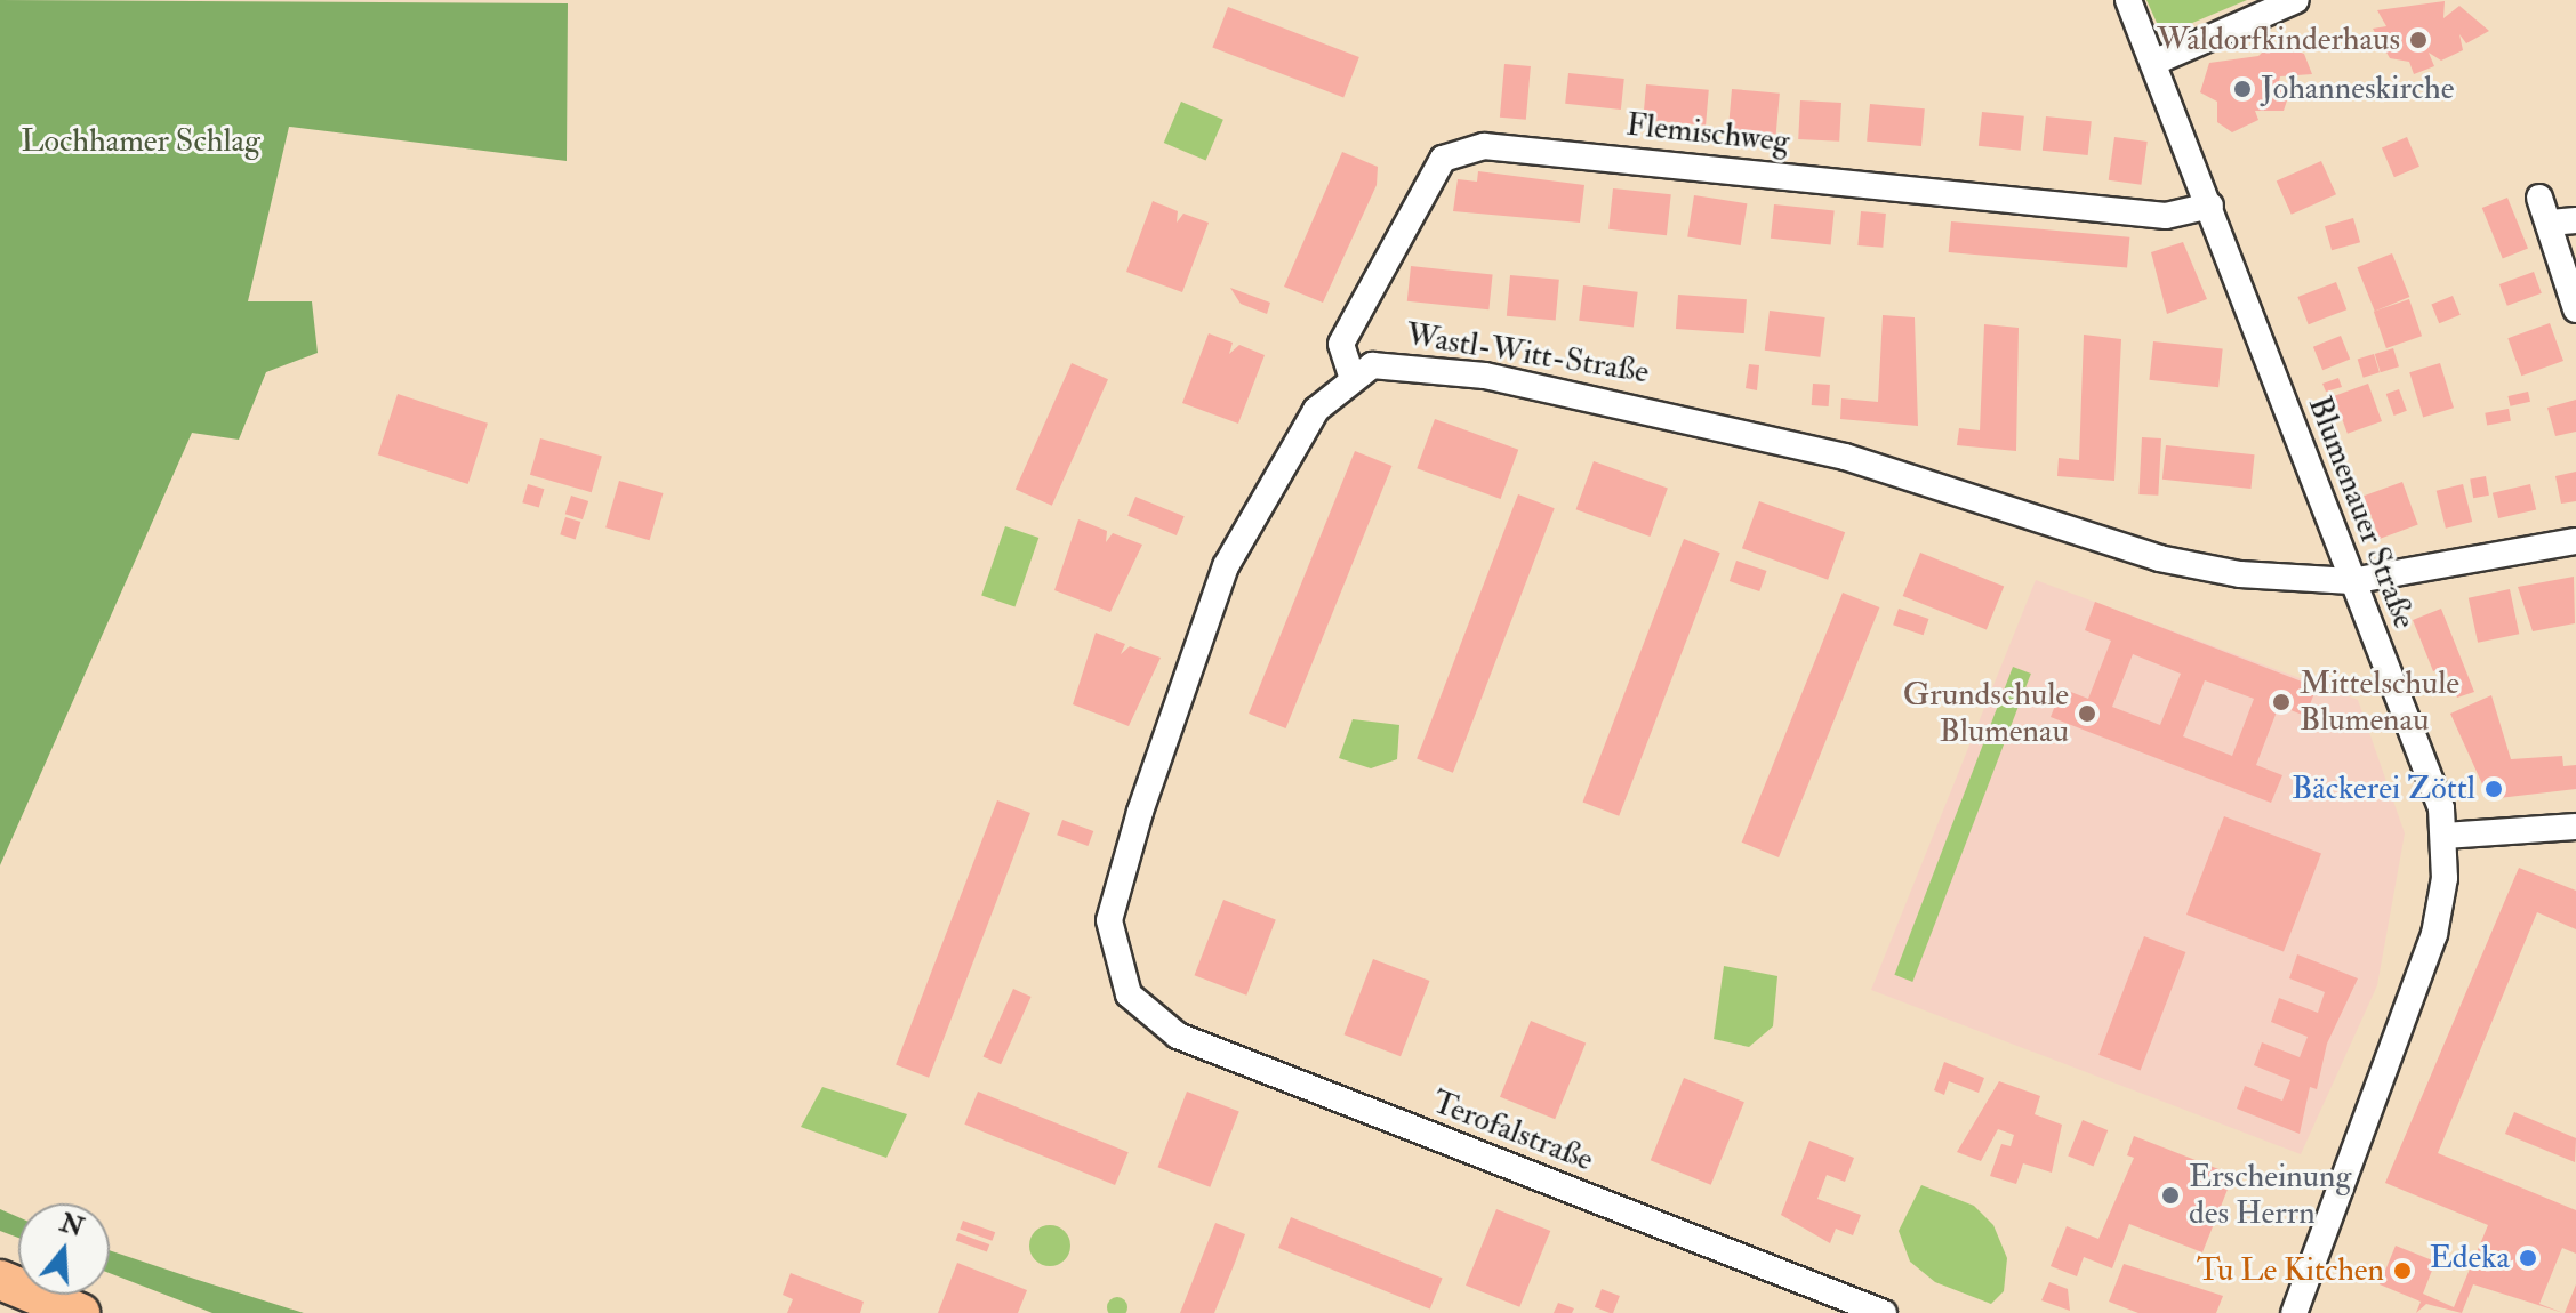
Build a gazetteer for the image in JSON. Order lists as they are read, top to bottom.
{
  "streets": {
    "street": [
      "Flemischweg",
      "Wastl-Witt-Straße",
      "Blumenauer Straße",
      "Terofalstraße"
    ]
  },
  "crossings": [
    ["Flemischweg", "Wastl-Witt-Straße"],
    ["Flemischweg", "Blumenauer Straße"],
    ["Flemischweg", "Terofalstraße"],
    ["Wastl-Witt-Straße", "Blumenauer Straße"],
    ["Wastl-Witt-Straße", "Terofalstraße"]
  ],
  "parks": ["Lochhamer Schlag"],
  "places": [
    "Waldorfkinderhaus",
    "Johanneskirche",
    "Mittelschule Blumenau",
    "Grundschule Blumenau",
    "Bäckerei Zöttl",
    "Erscheinung des Herrn",
    "Edeka",
    "Tu Le Kitchen"
  ],
  "north": "top"
}
